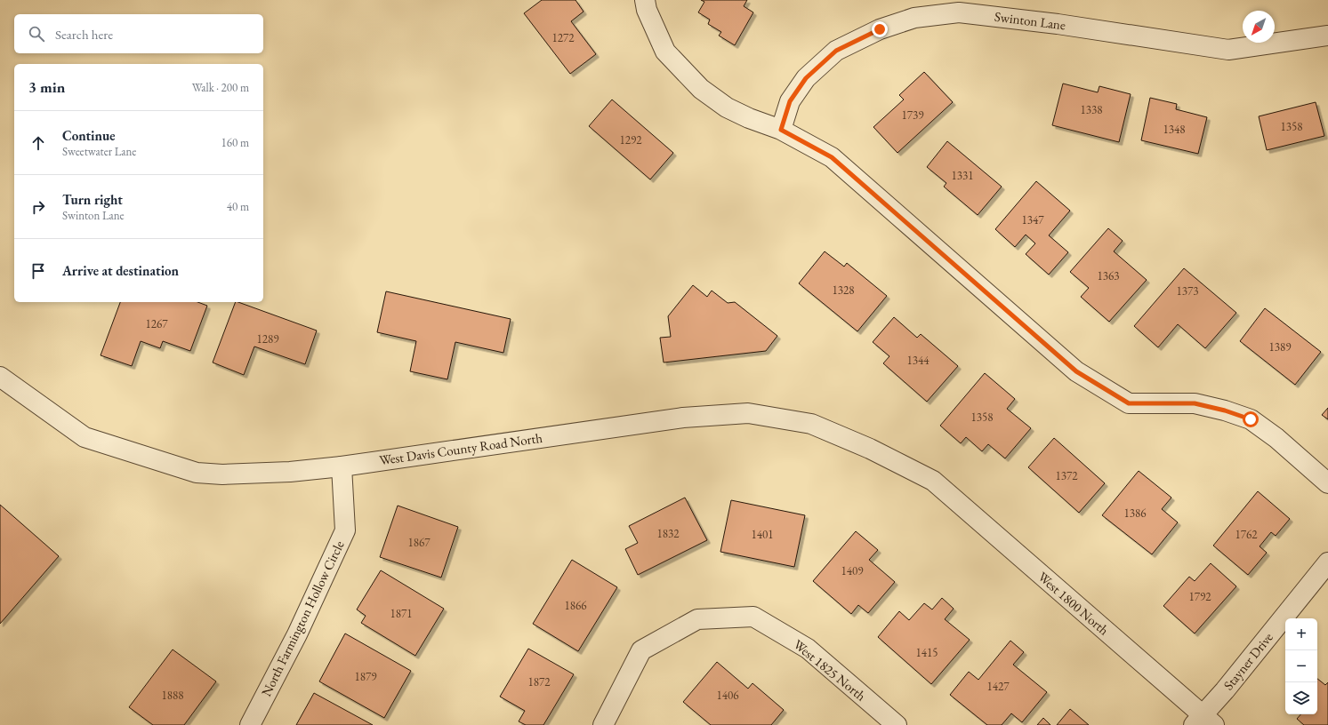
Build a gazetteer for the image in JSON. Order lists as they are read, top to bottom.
{
  "streets": {
    "street": [
      "Swinton Lane",
      "West Davis County Road North",
      "West 1800 North",
      "North Farmington Hollow Circle",
      "Stayner Drive",
      "West 1825 North"
    ]
  },
  "crossings": [
    ["West Davis County Road North", "West 1800 North"],
    ["West Davis County Road North", "North Farmington Hollow Circle"],
    ["West 1800 North", "Stayner Drive"]
  ],
  "house_numbers": [
    "1272",
    "1338",
    "1739",
    "1358",
    "1348",
    "1292",
    "1331",
    "1347",
    "1363",
    "1328",
    "1373",
    "1267",
    "1289",
    "1389",
    "1344",
    "1358",
    "1372",
    "1386",
    "1832",
    "1401",
    "1762",
    "1867",
    "1409",
    "1792",
    "1866",
    "1871",
    "1415",
    "1879",
    "1872",
    "1427",
    "1888",
    "1406"
  ],
  "north": "bottom left",
  "page": {
    "search": "Search here",
    "heading": ["3 min", "Walk · 200 m"],
    "list": [
      ["Continue", "Sweetwater Lane", "160 m"],
      ["Turn right", "Swinton Lane", "40 m"],
      "Arrive at destination"
    ],
    "map_buttons": ["+", "−"]
  }
}
